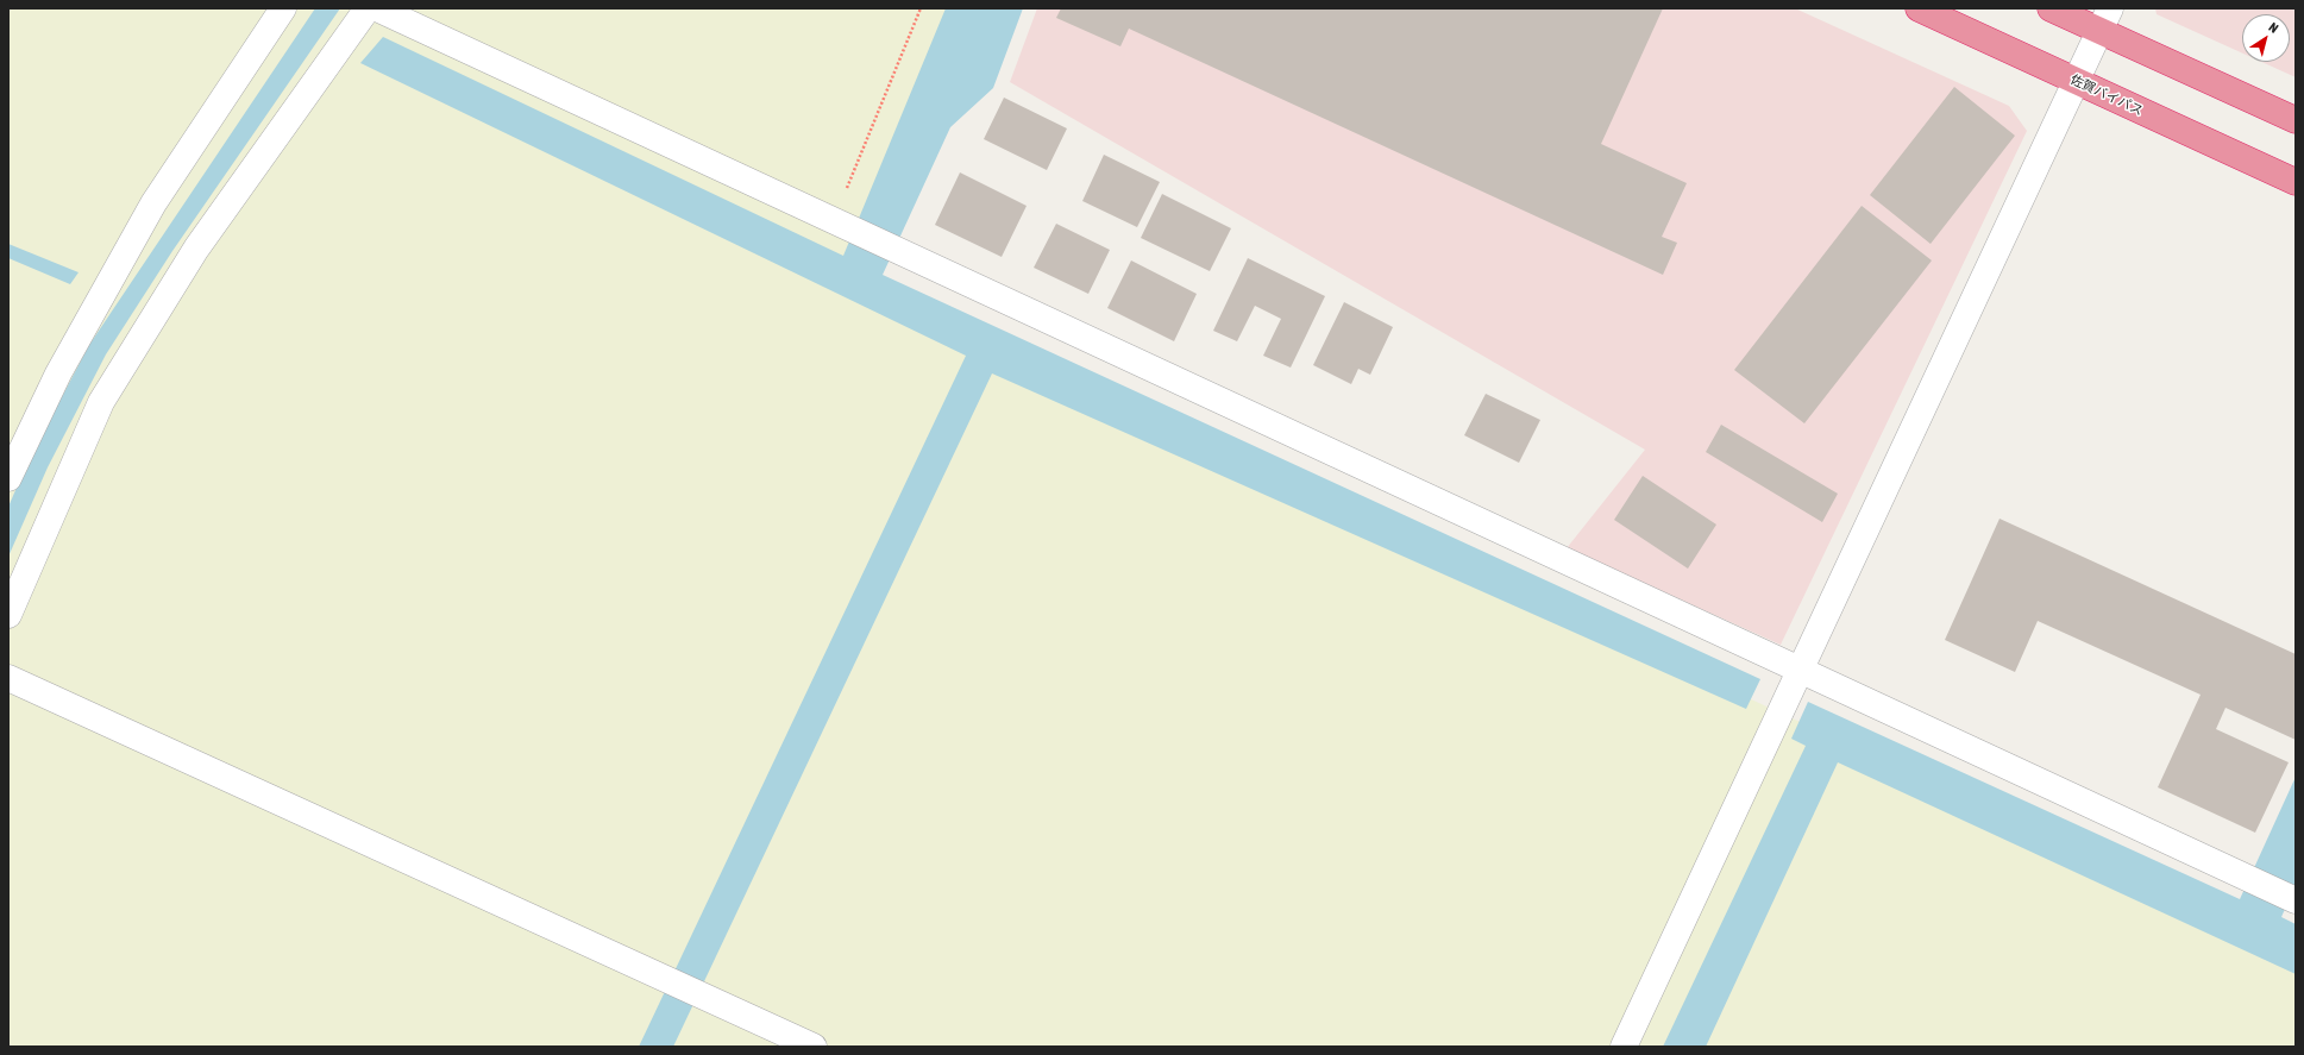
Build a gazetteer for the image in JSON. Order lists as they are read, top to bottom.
{
  "streets": {
    "highway": ["佐賀バイパス"]
  },
  "north": "top right"
}
